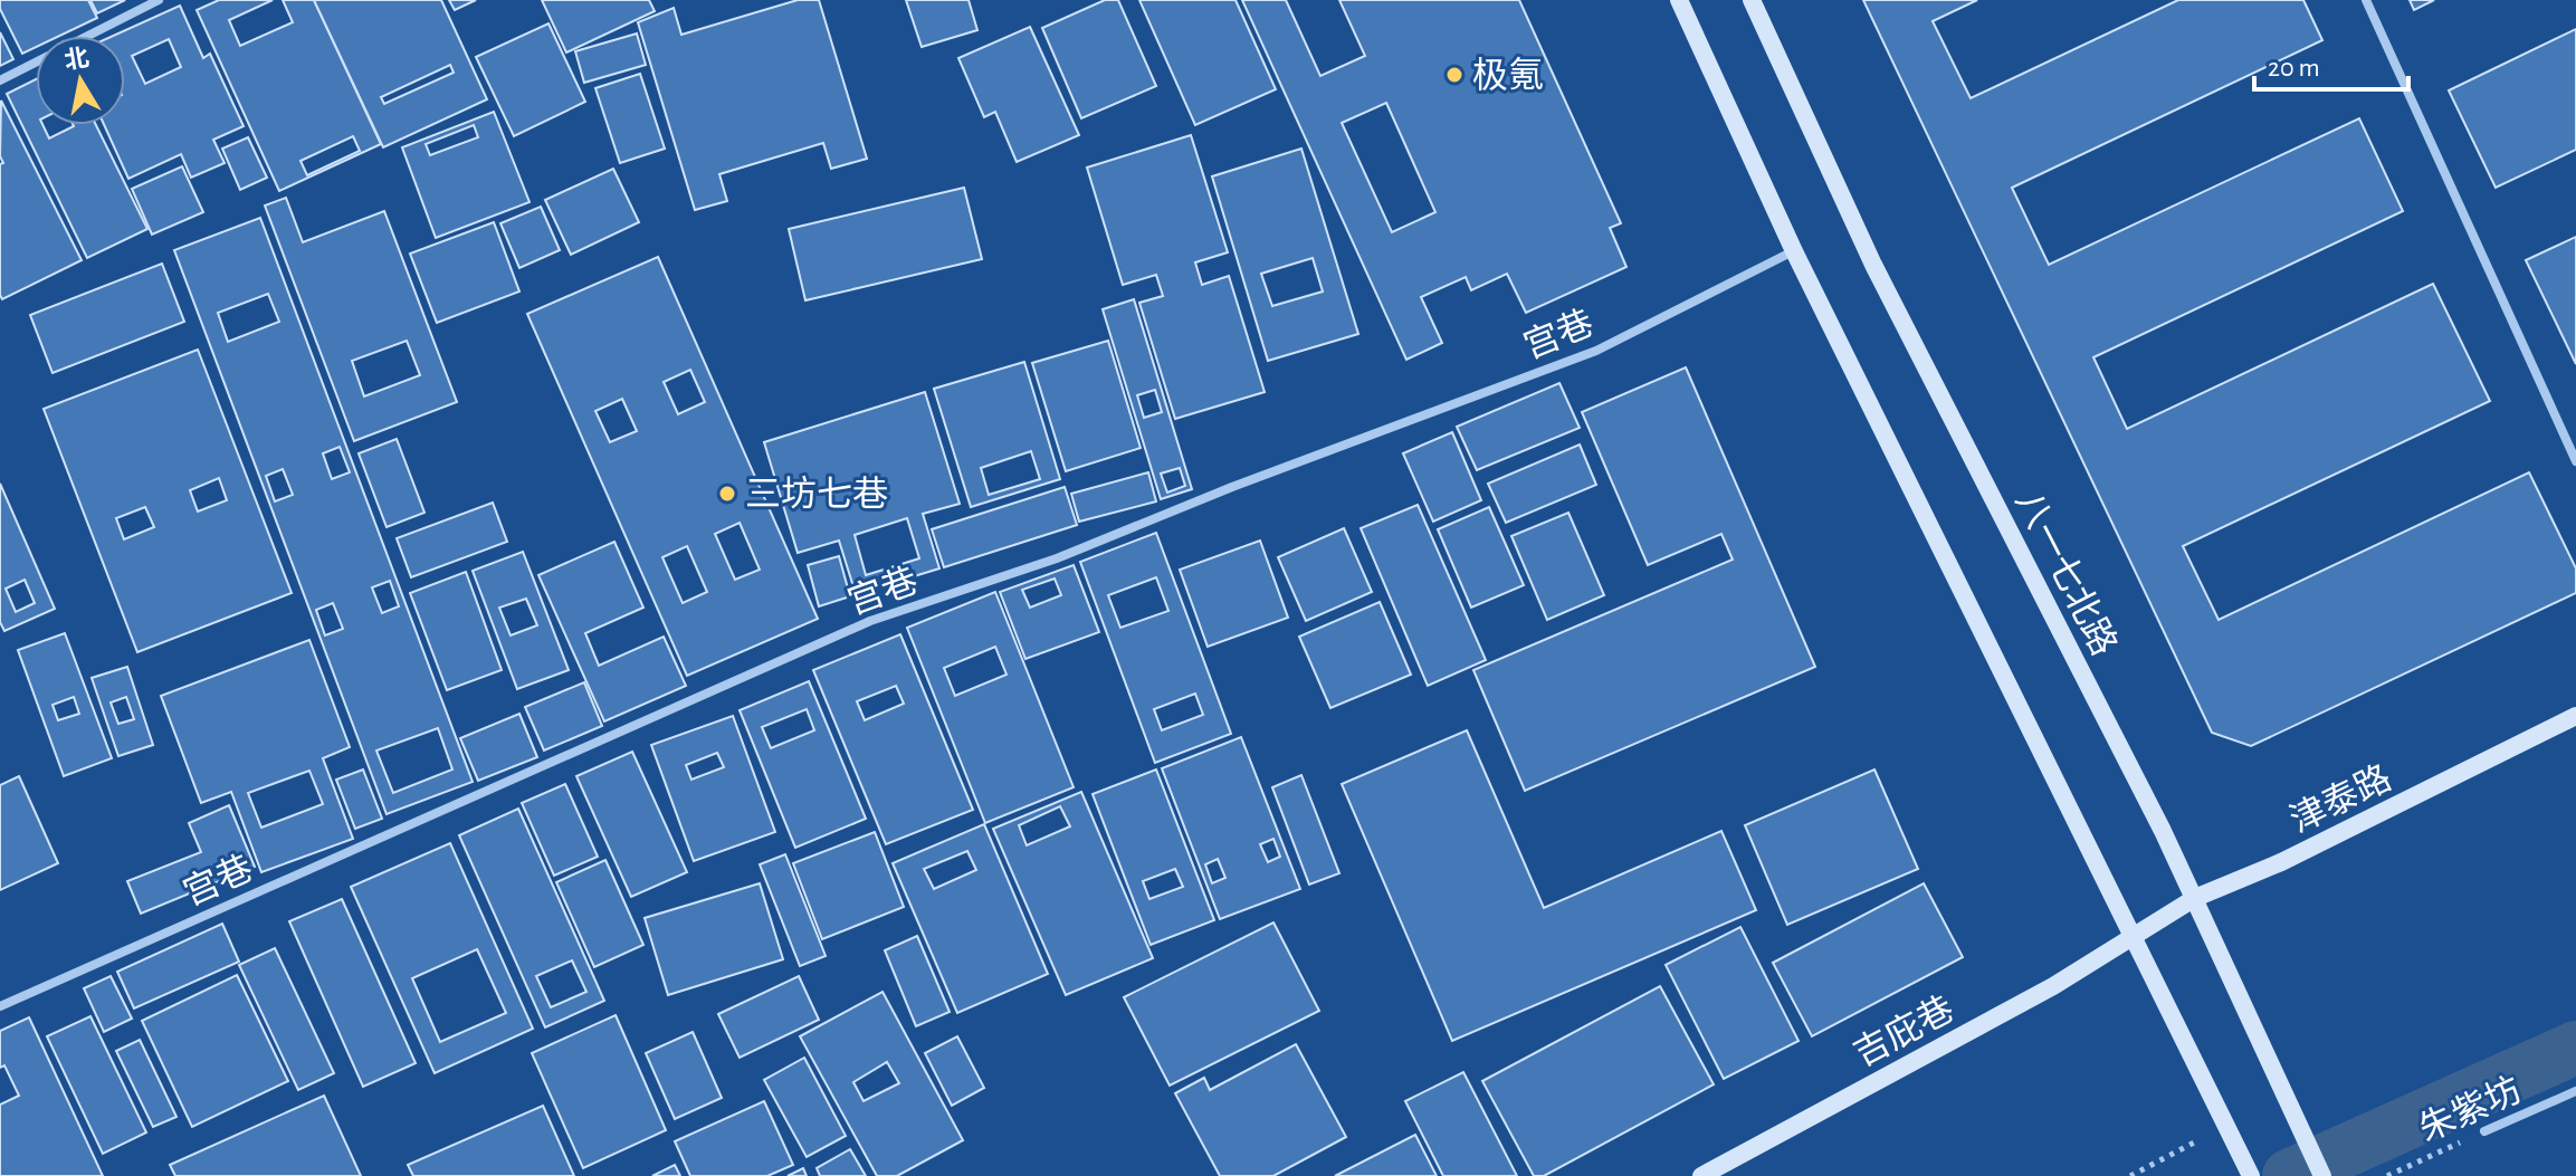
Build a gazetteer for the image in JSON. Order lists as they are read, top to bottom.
{
  "streets": {
    "main road": ["八一七北路", "津泰路", "吉庇巷"],
    "street": ["宫巷", "朱紫坊"]
  },
  "crossings": [
    ["八一七北路", "津泰路"],
    ["津泰路", "吉庇巷"]
  ],
  "places": ["极氪", "三坊七巷"],
  "scale_bar": "20 m",
  "north": "top"
}
